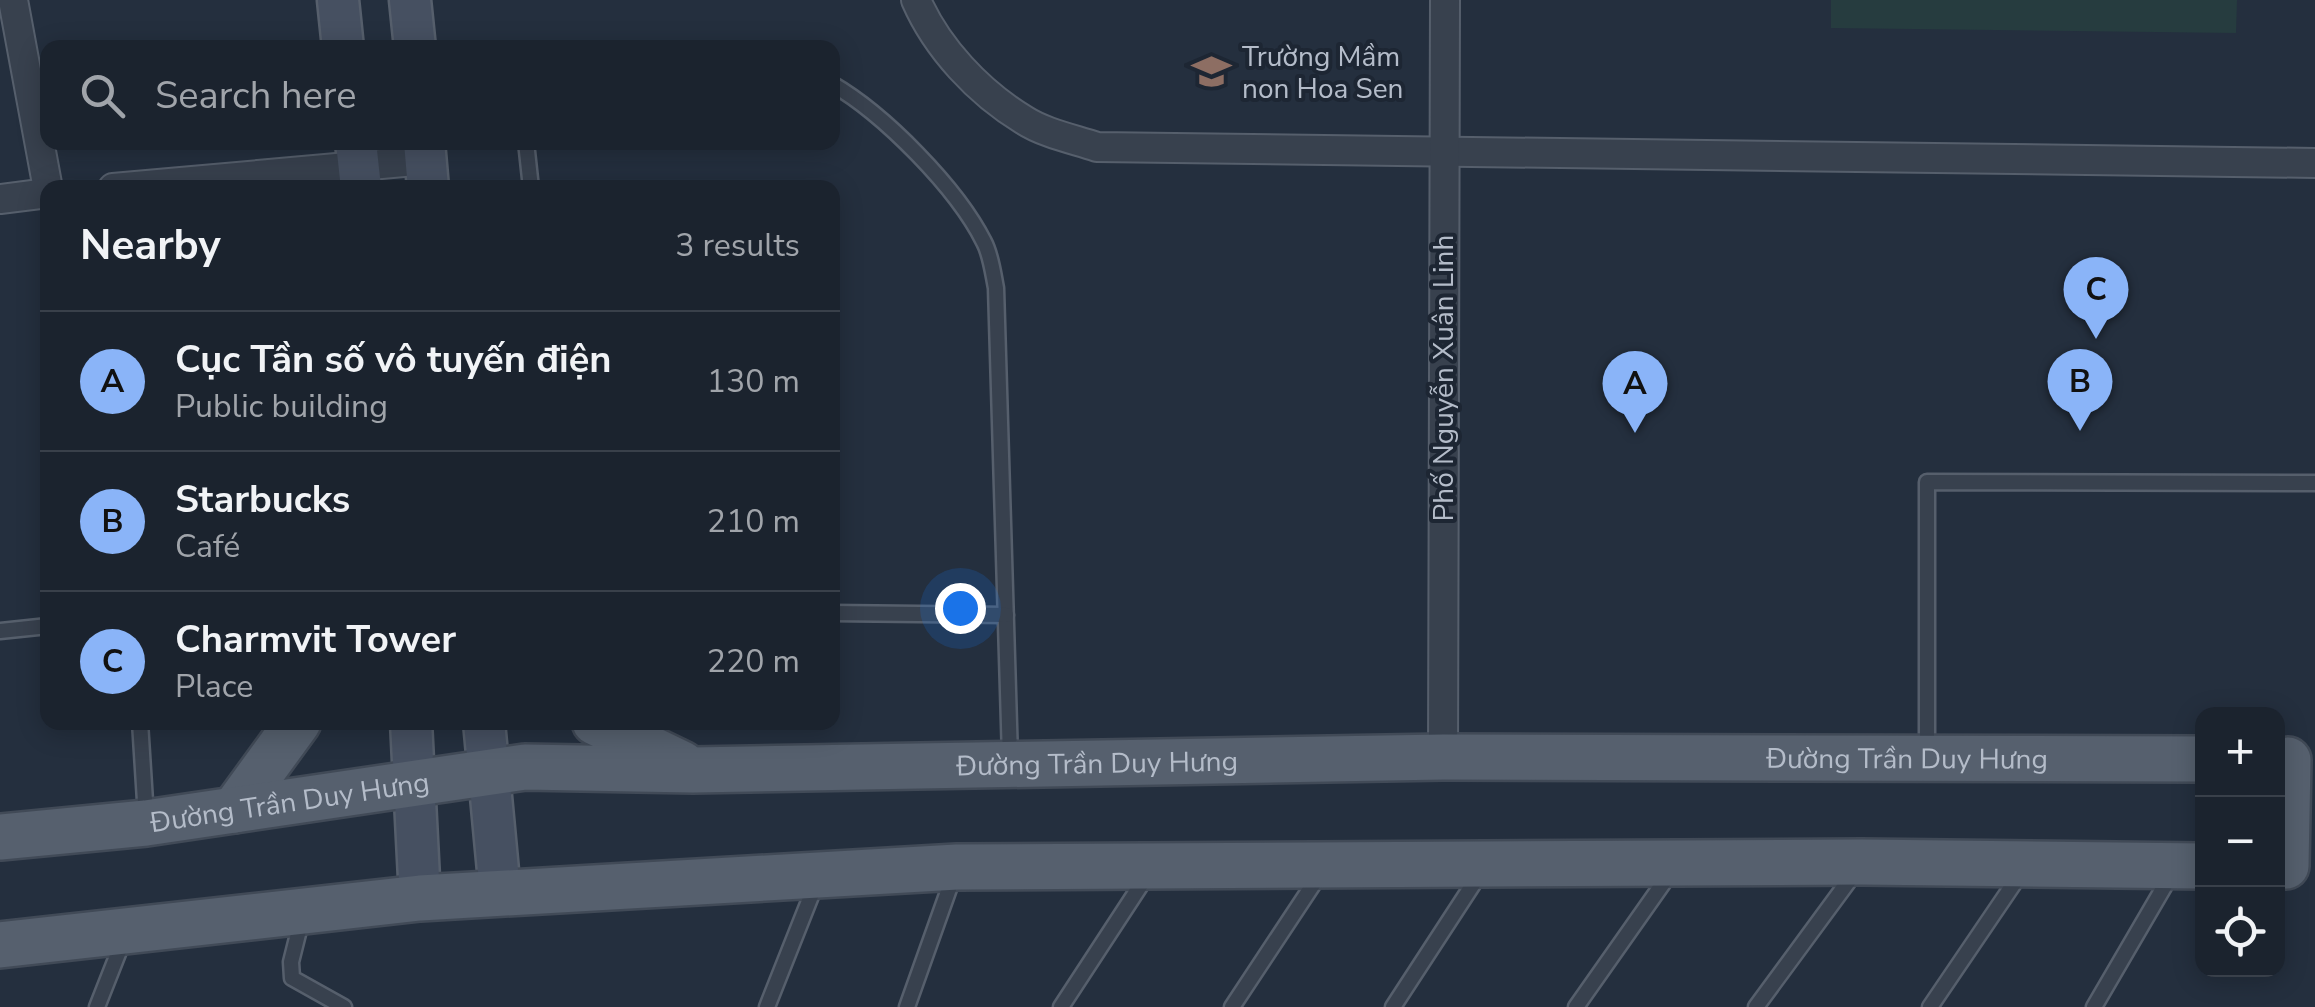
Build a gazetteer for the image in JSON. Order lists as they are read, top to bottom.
{
  "streets": {
    "main road": ["Đường Trần Duy Hưng"],
    "street": ["Phố Nguyễn Xuân Linh"]
  },
  "crossings": [
    ["Phố Nguyễn Xuân Linh", "Đường Trần Duy Hưng"]
  ],
  "places": {
    "school or university": ["Trường Mầm non Hoa Sen"]
  },
  "page": {
    "search": "Search here",
    "heading": ["Nearby", "3 results"],
    "pins": ["C", "B", "A"],
    "list": [
      {
        "mark": "A",
        "name": "Cục Tần số vô tuyến điện",
        "note": "Public building",
        "value": "130 m"
      },
      {
        "mark": "B",
        "name": "Starbucks",
        "note": "Café",
        "value": "210 m"
      },
      {
        "mark": "C",
        "name": "Charmvit Tower",
        "note": "Place",
        "value": "220 m"
      }
    ],
    "map_buttons": ["+", "−"]
  }
}
